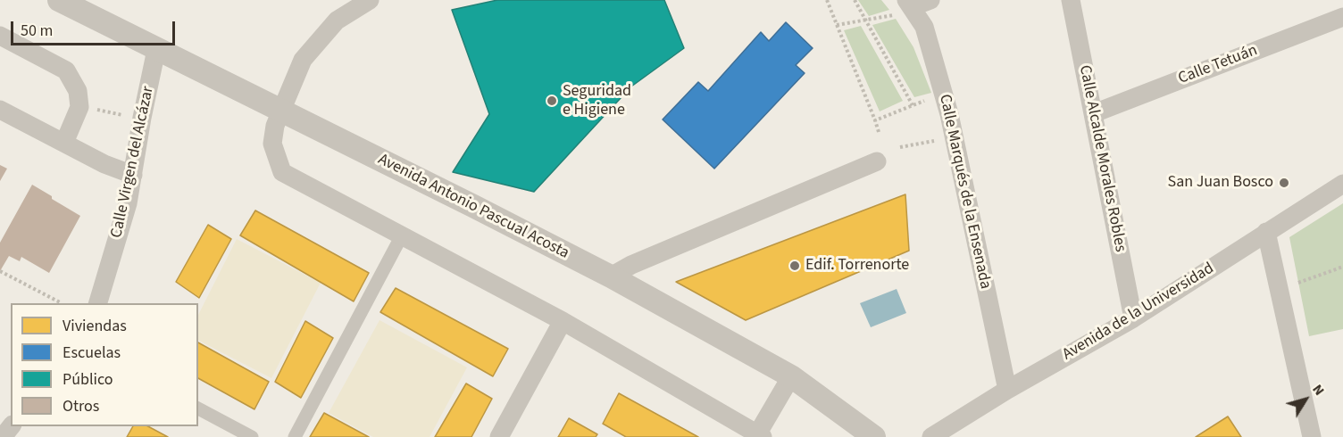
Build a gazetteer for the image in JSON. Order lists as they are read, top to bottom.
{
  "streets": {
    "street": [
      "Calle Tetuán",
      "Calle Alcalde Morales Robles",
      "Calle Virgen del Alcázar",
      "Calle Marqués de la Ensenada",
      "Avenida Antonio Pascual Acosta",
      "Avenida de la Universidad"
    ]
  },
  "crossings": [
    ["Calle Tetuán", "Calle Alcalde Morales Robles"],
    ["Calle Alcalde Morales Robles", "Avenida de la Universidad"],
    ["Calle Virgen del Alcázar", "Avenida Antonio Pascual Acosta"],
    ["Calle Marqués de la Ensenada", "Avenida de la Universidad"]
  ],
  "places": ["Seguridad e Higiene", "San Juan Bosco", "Edif. Torrenorte"],
  "legend": [
    "Viviendas",
    "Escuelas",
    "Público",
    "Otros"
  ],
  "scale_bar": "50 m",
  "north": "top right"
}
